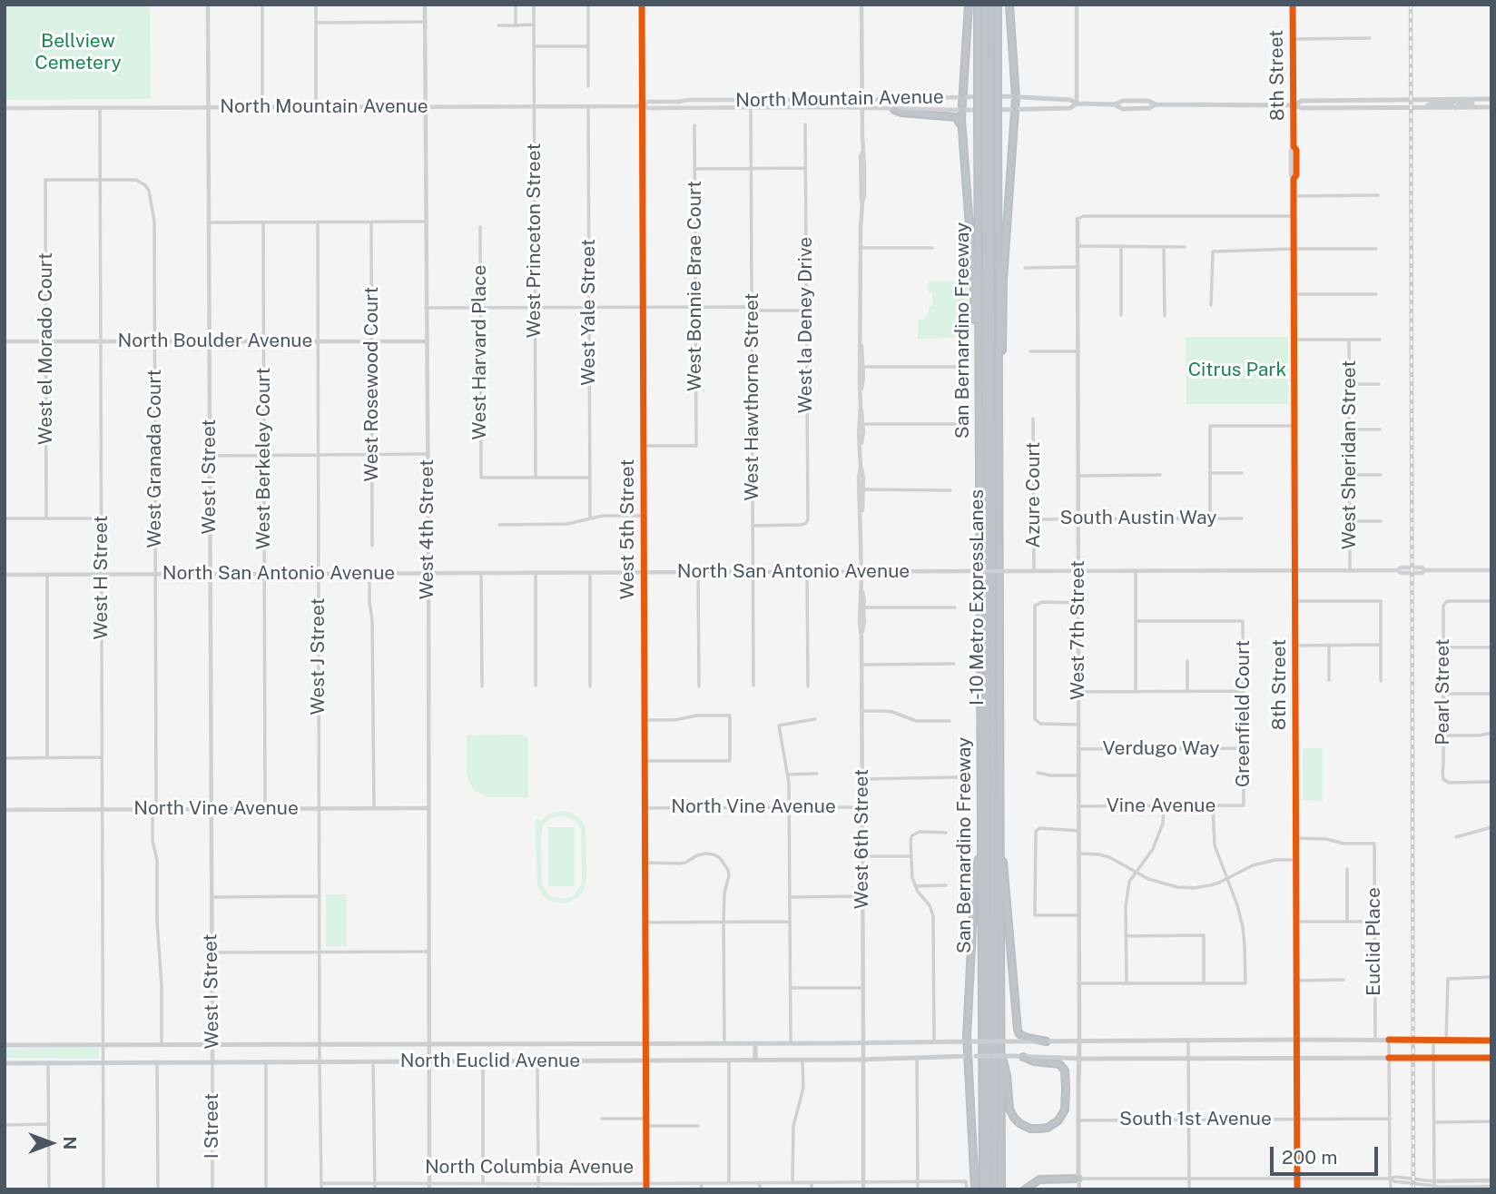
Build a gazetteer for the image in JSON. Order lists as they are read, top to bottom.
{
  "streets": {
    "highway": ["San Bernardino Freeway", "I-10 Metro ExpressLanes"],
    "main road": [
      "North Mountain Avenue",
      "West 4th Street",
      "North San Antonio Avenue",
      "North Euclid Avenue"
    ],
    "street": [
      "8th Street",
      "West Princeton Street",
      "West Bonnie Brae Court",
      "West Yale Street",
      "West la Deney Drive",
      "North Boulder Avenue",
      "West el Morado Court",
      "West Harvard Place",
      "West Rosewood Court",
      "West Hawthorne Street",
      "West Sheridan Street",
      "West Granada Court",
      "West Berkeley Court",
      "West I Street",
      "Azure Court",
      "South Austin Way",
      "West 5th Street",
      "West H Street",
      "West 7th Street",
      "West J Street",
      "Pearl Street",
      "Greenfield Court",
      "Verdugo Way",
      "Vine Avenue",
      "North Vine Avenue",
      "West 6th Street",
      "Euclid Place",
      "South 1st Avenue",
      "I Street",
      "North Columbia Avenue"
    ]
  },
  "crossings": [
    ["8th Street", "North San Antonio Avenue"],
    ["8th Street", "Euclid Place"],
    ["8th Street", "North Euclid Avenue"],
    ["8th Street", "South 1st Avenue"],
    ["North Mountain Avenue", "West Princeton Street"],
    ["North Mountain Avenue", "West Yale Street"],
    ["North Mountain Avenue", "West Hawthorne Street"],
    ["North Mountain Avenue", "West I Street"],
    ["North Mountain Avenue", "West 4th Street"],
    ["North Mountain Avenue", "West 5th Street"],
    ["North Mountain Avenue", "West H Street"],
    ["North Mountain Avenue", "West 6th Street"],
    ["West Princeton Street", "West Harvard Place"],
    ["West Bonnie Brae Court", "West 5th Street"],
    ["West la Deney Drive", "West Hawthorne Street"],
    ["San Bernardino Freeway", "I-10 Metro ExpressLanes"],
    ["North Boulder Avenue", "West el Morado Court"],
    ["North Boulder Avenue", "West Rosewood Court"],
    ["North Boulder Avenue", "West Granada Court"],
    ["North Boulder Avenue", "West Berkeley Court"],
    ["North Boulder Avenue", "West I Street"],
    ["North Boulder Avenue", "West 4th Street"],
    ["North Boulder Avenue", "West H Street"],
    ["North Boulder Avenue", "West J Street"],
    ["West el Morado Court", "West Granada Court"],
    ["West el Morado Court", "West H Street"],
    ["West Hawthorne Street", "North San Antonio Avenue"],
    ["West Sheridan Street", "North San Antonio Avenue"],
    ["West Granada Court", "North San Antonio Avenue"],
    ["West Granada Court", "West H Street"],
    ["West Granada Court", "North Vine Avenue"],
    ["West Granada Court", "North Euclid Avenue"],
    ["West Berkeley Court", "North San Antonio Avenue"],
    ["West Berkeley Court", "North Vine Avenue"],
    ["West I Street", "North San Antonio Avenue"],
    ["West I Street", "North Vine Avenue"],
    ["West I Street", "North Euclid Avenue"],
    ["West I Street", "I Street"],
    ["Azure Court", "South Austin Way"],
    ["Azure Court", "North San Antonio Avenue"],
    ["South Austin Way", "West 7th Street"],
    ["West 4th Street", "North San Antonio Avenue"],
    ["West 4th Street", "North Vine Avenue"],
    ["West 4th Street", "North Euclid Avenue"],
    ["West 4th Street", "North Columbia Avenue"],
    ["West 5th Street", "North San Antonio Avenue"],
    ["West 5th Street", "North Vine Avenue"],
    ["West 5th Street", "North Euclid Avenue"],
    ["West 5th Street", "North Columbia Avenue"],
    ["North San Antonio Avenue", "West H Street"],
    ["North San Antonio Avenue", "West 7th Street"],
    ["North San Antonio Avenue", "West J Street"],
    ["North San Antonio Avenue", "West 6th Street"],
    ["West H Street", "North Vine Avenue"],
    ["West H Street", "North Euclid Avenue"],
    ["West 7th Street", "Verdugo Way"],
    ["West 7th Street", "Vine Avenue"],
    ["West 7th Street", "North Euclid Avenue"],
    ["West J Street", "North Vine Avenue"],
    ["West J Street", "North Euclid Avenue"],
    ["West J Street", "North Columbia Avenue"],
    ["Greenfield Court", "Verdugo Way"],
    ["Greenfield Court", "Vine Avenue"],
    ["North Vine Avenue", "West 6th Street"],
    ["West 6th Street", "North Euclid Avenue"],
    ["Euclid Place", "North Euclid Avenue"],
    ["North Euclid Avenue", "I Street"]
  ],
  "parks": ["Bellview Cemetery", "Citrus Park"],
  "scale_bar": "200 m",
  "north": "right"
}
